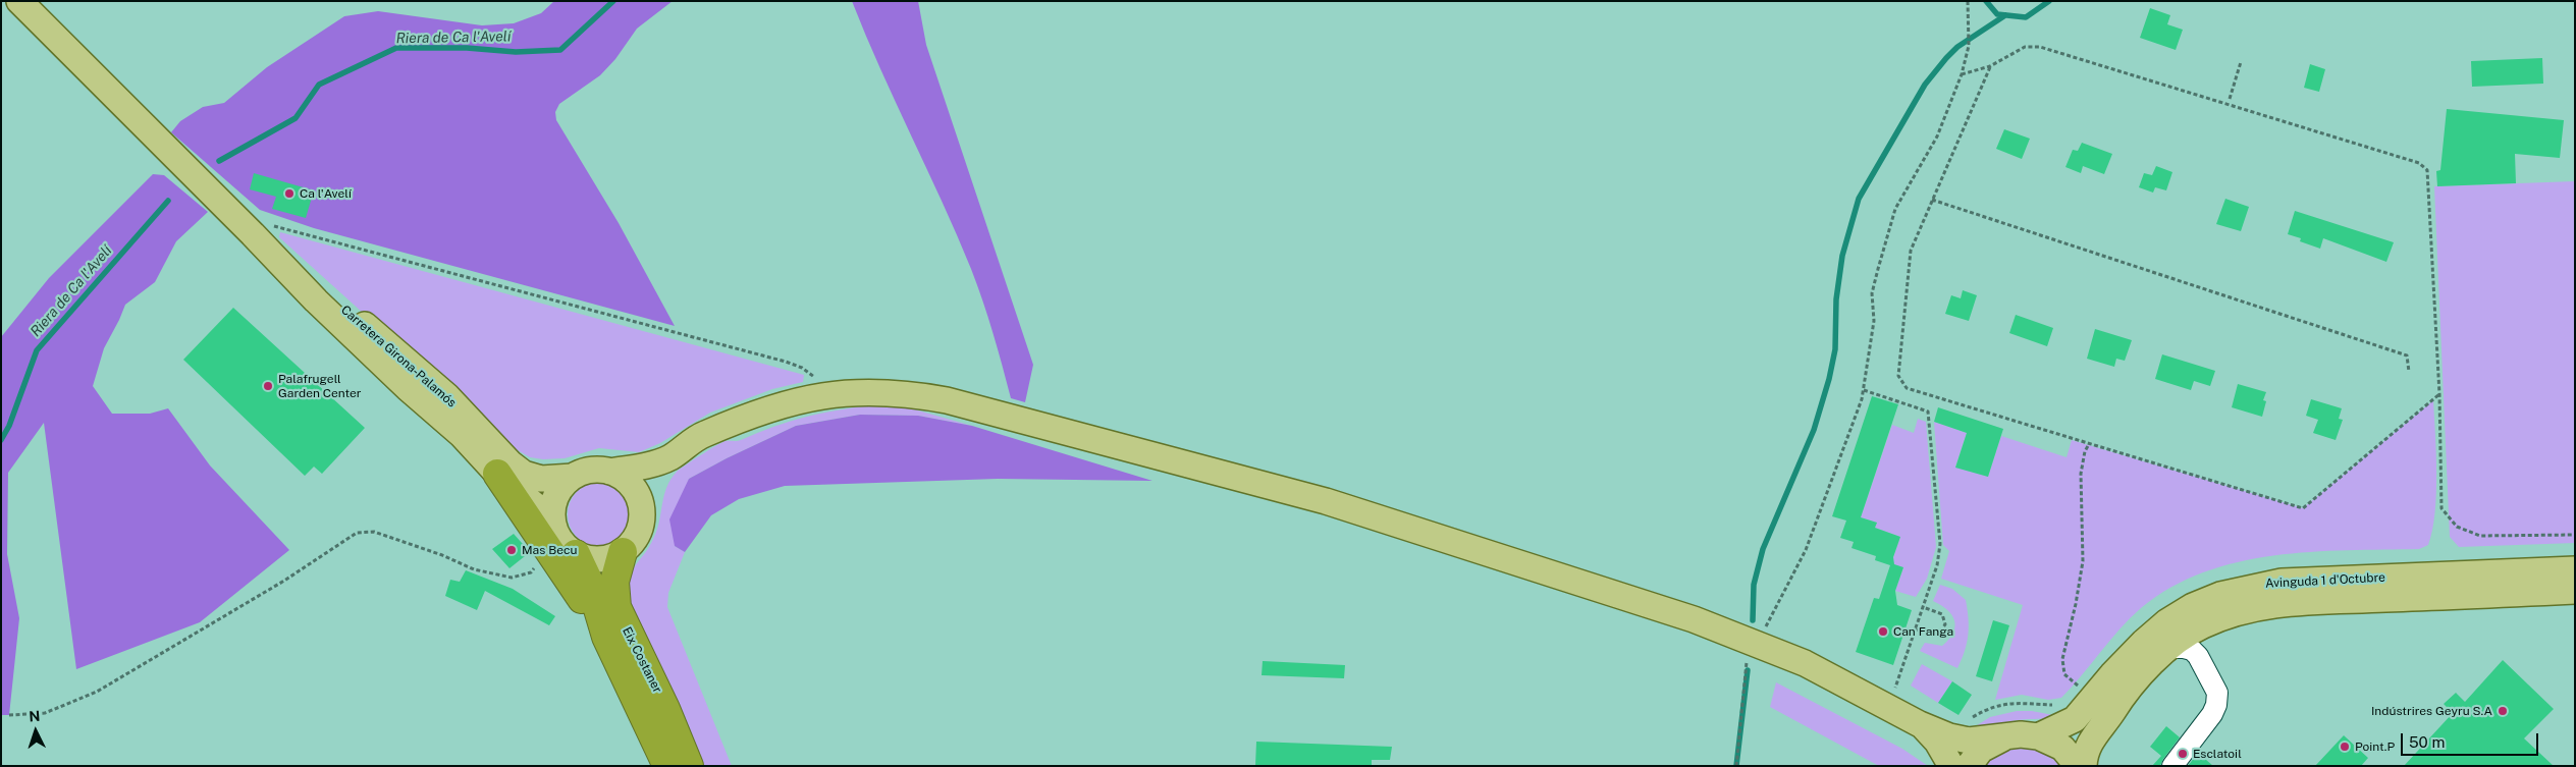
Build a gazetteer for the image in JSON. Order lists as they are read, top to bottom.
{
  "streets": {
    "highway": ["Eix Costaner"],
    "main road": ["Carretera Girona-Palamós", "Avinguda 1 d'Octubre"]
  },
  "crossings": [
    ["Carretera Girona-Palamós", "Eix Costaner"]
  ],
  "water": ["Riera de Ca l'Avelí"],
  "places": [
    "Ca l'Avelí",
    "Palafrugell Garden Center",
    "Mas Becu",
    "Can Fanga",
    "Indústrires Geyru S.A",
    "Point.P",
    "Esclatoil"
  ],
  "scale_bar": "50 m",
  "north": "top"
}
